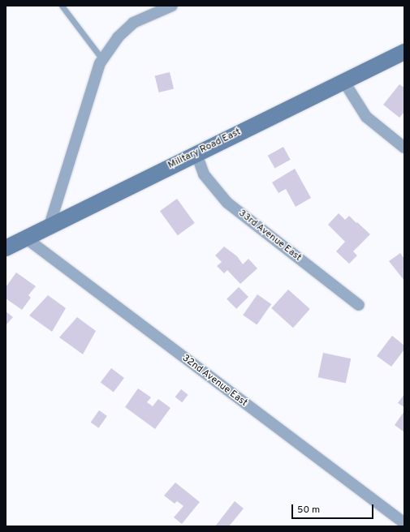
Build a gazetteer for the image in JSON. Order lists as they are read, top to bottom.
{
  "streets": {
    "street": ["Military Road East", "33rd Avenue East", "32nd Avenue East"]
  },
  "crossings": [
    ["Military Road East", "33rd Avenue East"],
    ["Military Road East", "32nd Avenue East"]
  ],
  "scale_bar": "50 m"
}
